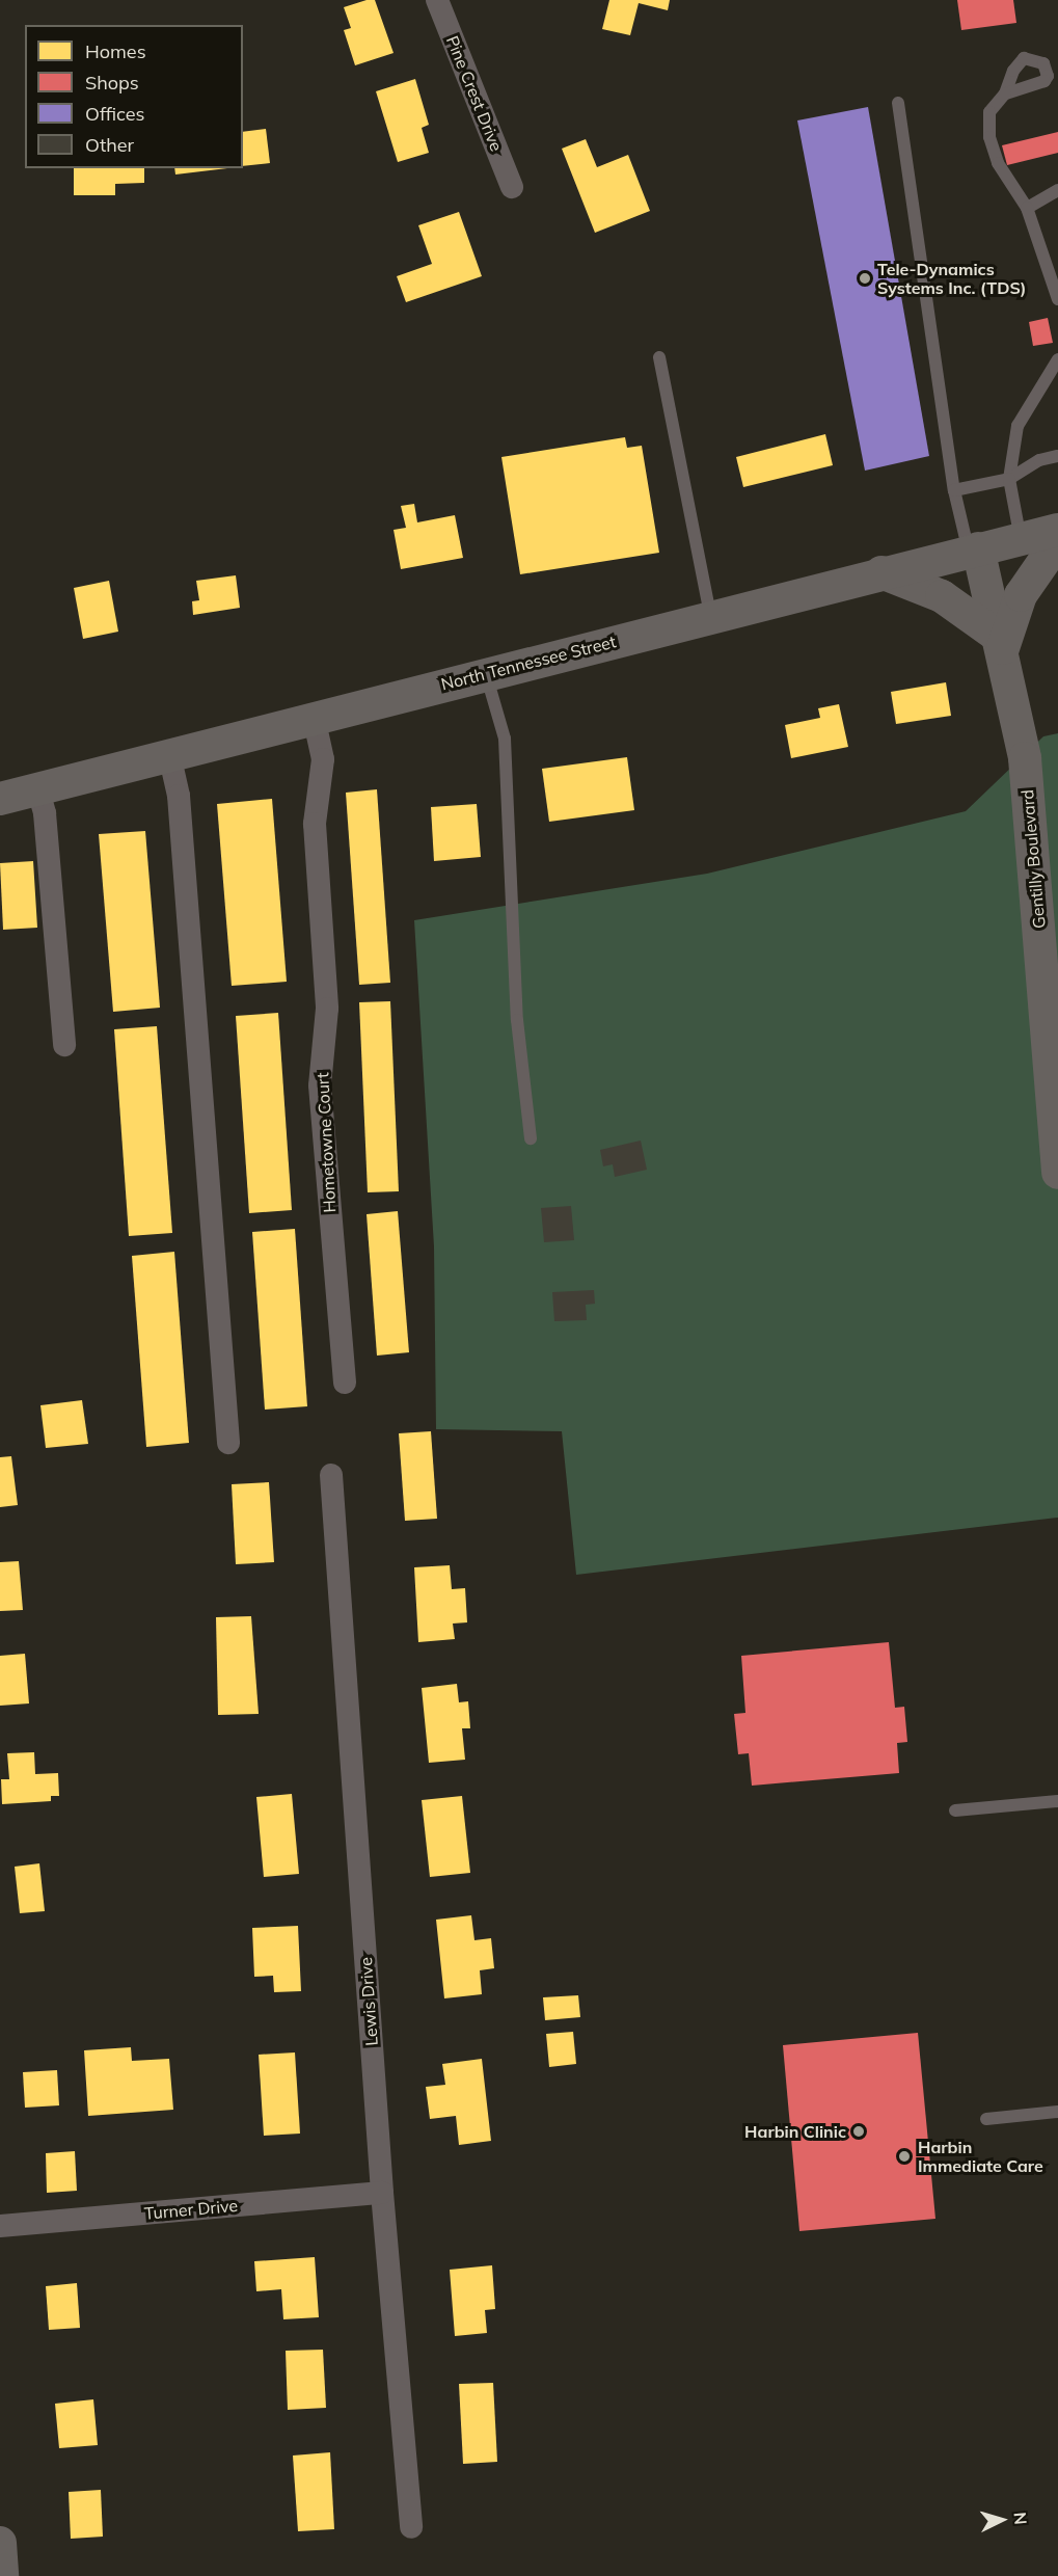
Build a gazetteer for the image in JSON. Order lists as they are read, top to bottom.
{
  "streets": {
    "main road": ["North Tennessee Street", "Gentilly Boulevard"],
    "street": [
      "Pine Crest Drive",
      "Hometowne Court",
      "Lewis Drive",
      "Turner Drive"
    ]
  },
  "crossings": [
    ["North Tennessee Street", "Gentilly Boulevard"],
    ["North Tennessee Street", "Hometowne Court"],
    ["Lewis Drive", "Turner Drive"]
  ],
  "places": ["Tele-Dynamics Systems Inc. (TDS)", "Harbin Clinic", "Harbin Immediate Care"],
  "legend": [
    "Homes",
    "Shops",
    "Offices",
    "Other"
  ],
  "north": "right"
}
